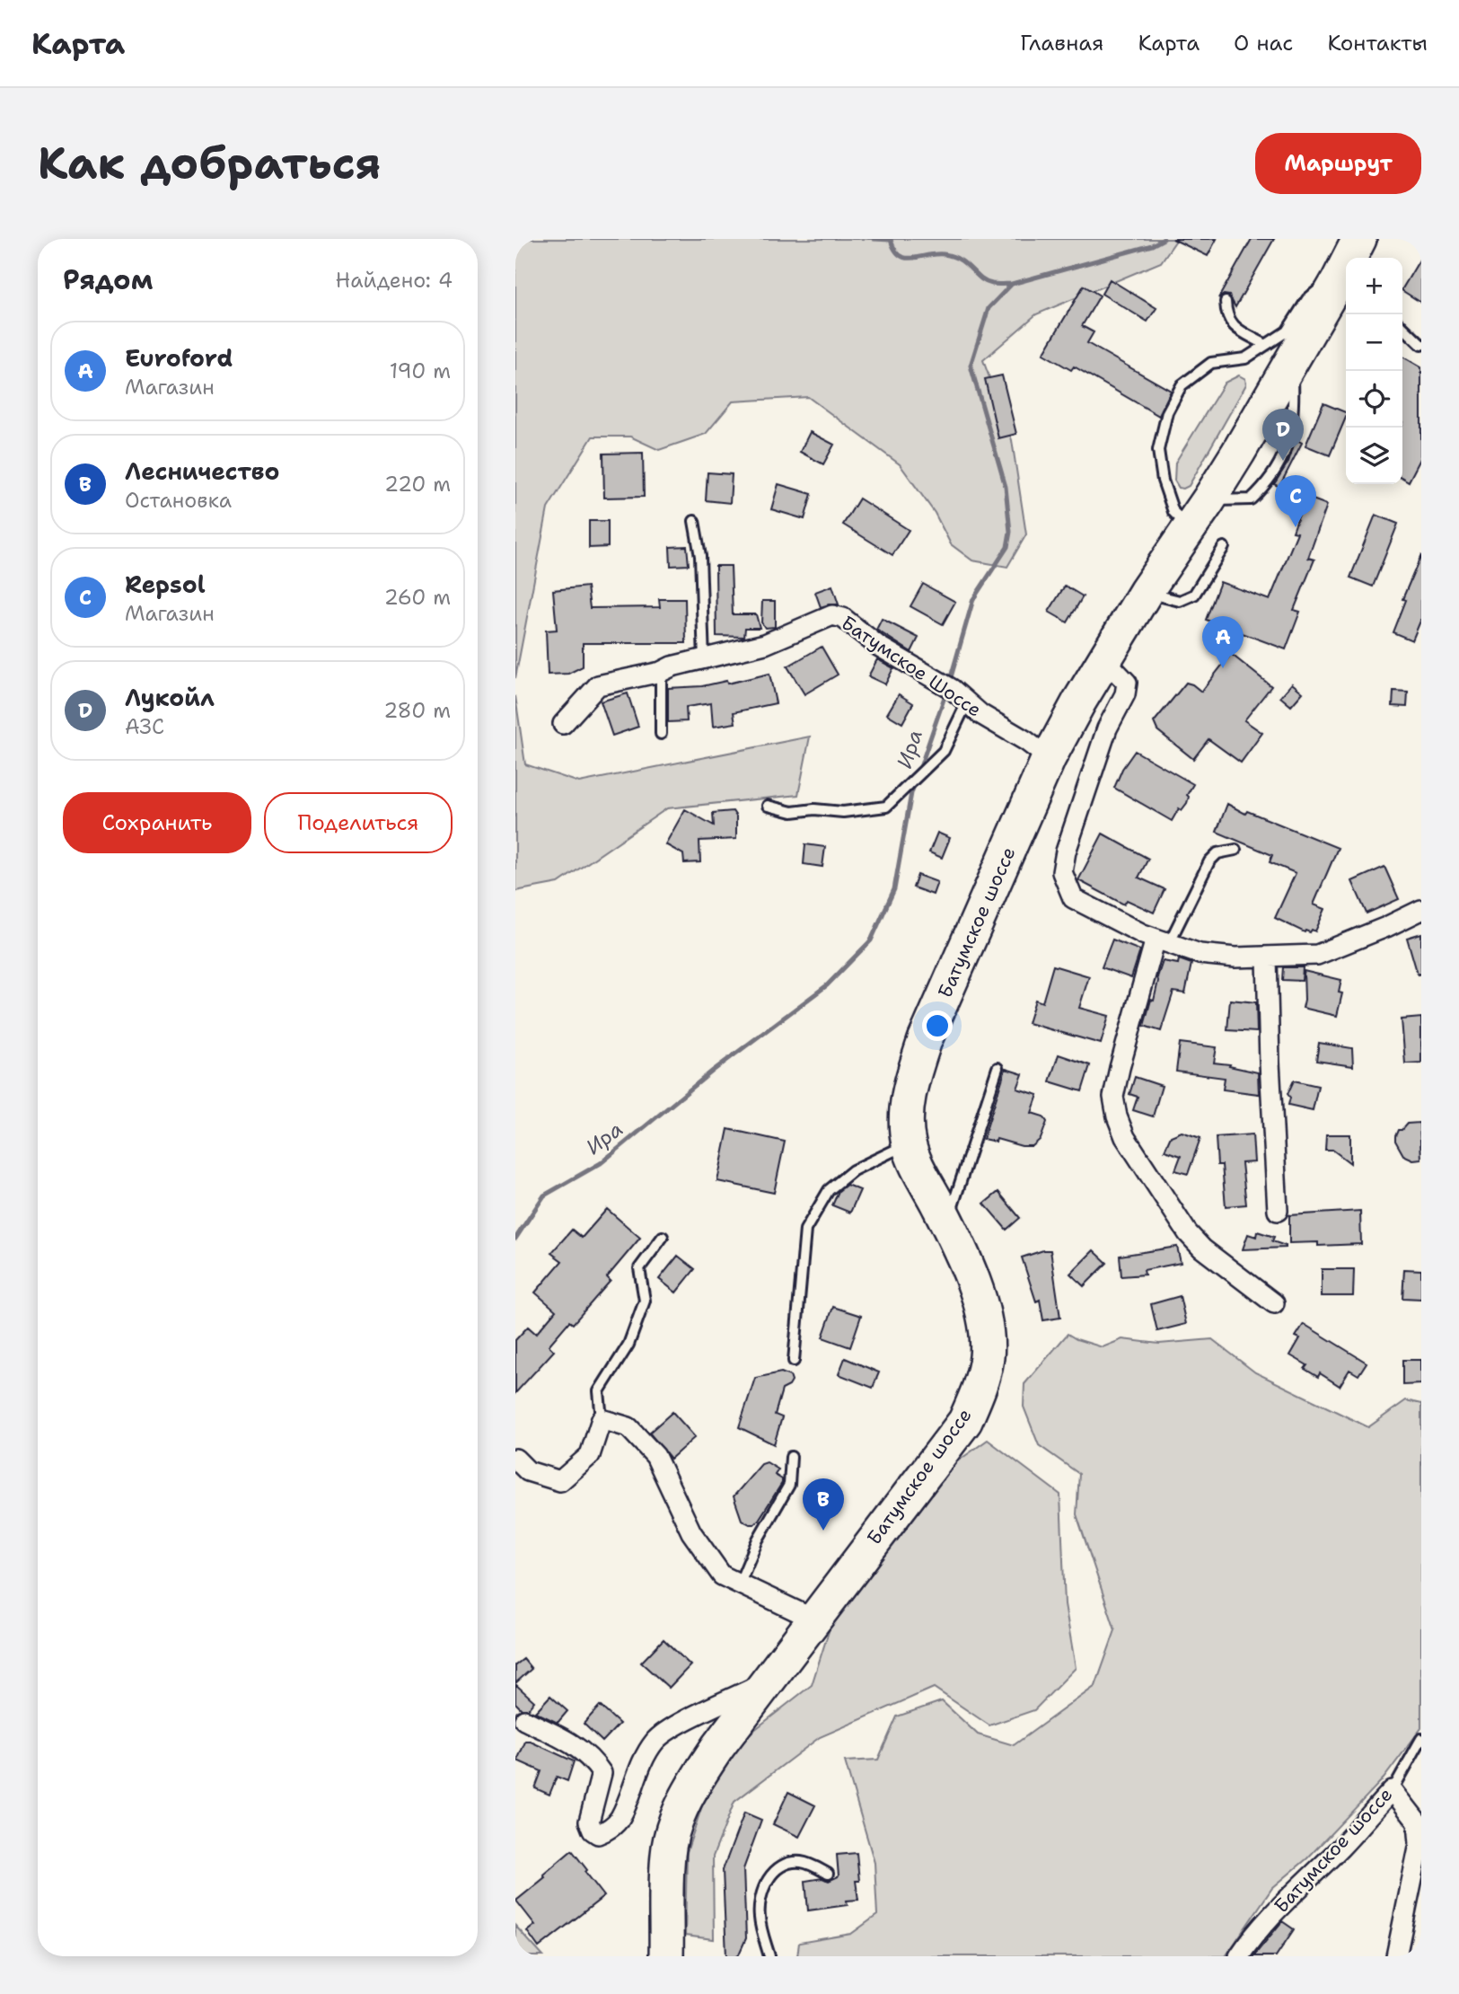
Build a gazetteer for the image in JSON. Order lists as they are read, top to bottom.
{
  "streets": {
    "highway": ["Батумское шоссе"],
    "street": ["Батумское Шоссе"]
  },
  "crossings": [
    ["Батумское Шоссе", "Батумское шоссе"]
  ],
  "water": ["Ира"],
  "page": {
    "header": "Карта",
    "nav": [
      "Главная",
      "Карта",
      "О нас",
      "Контакты"
    ],
    "buttons": [
      "Маршрут",
      ["Сохранить", "Поделиться"]
    ],
    "title": "Как добраться",
    "heading": ["Рядом", "Найдено: 4"],
    "map_buttons": ["+", "−"],
    "list": [
      {
        "mark": "A",
        "name": "Euroford",
        "note": "Магазин",
        "value": "190 m"
      },
      {
        "mark": "B",
        "name": "Лесничество",
        "note": "Остановка",
        "value": "220 m"
      },
      {
        "mark": "C",
        "name": "Repsol",
        "note": "Магазин",
        "value": "260 m"
      },
      {
        "mark": "D",
        "name": "Лукойл",
        "note": "АЗС",
        "value": "280 m"
      }
    ],
    "pins": [
      "D",
      "C",
      "A",
      "B"
    ]
  }
}
